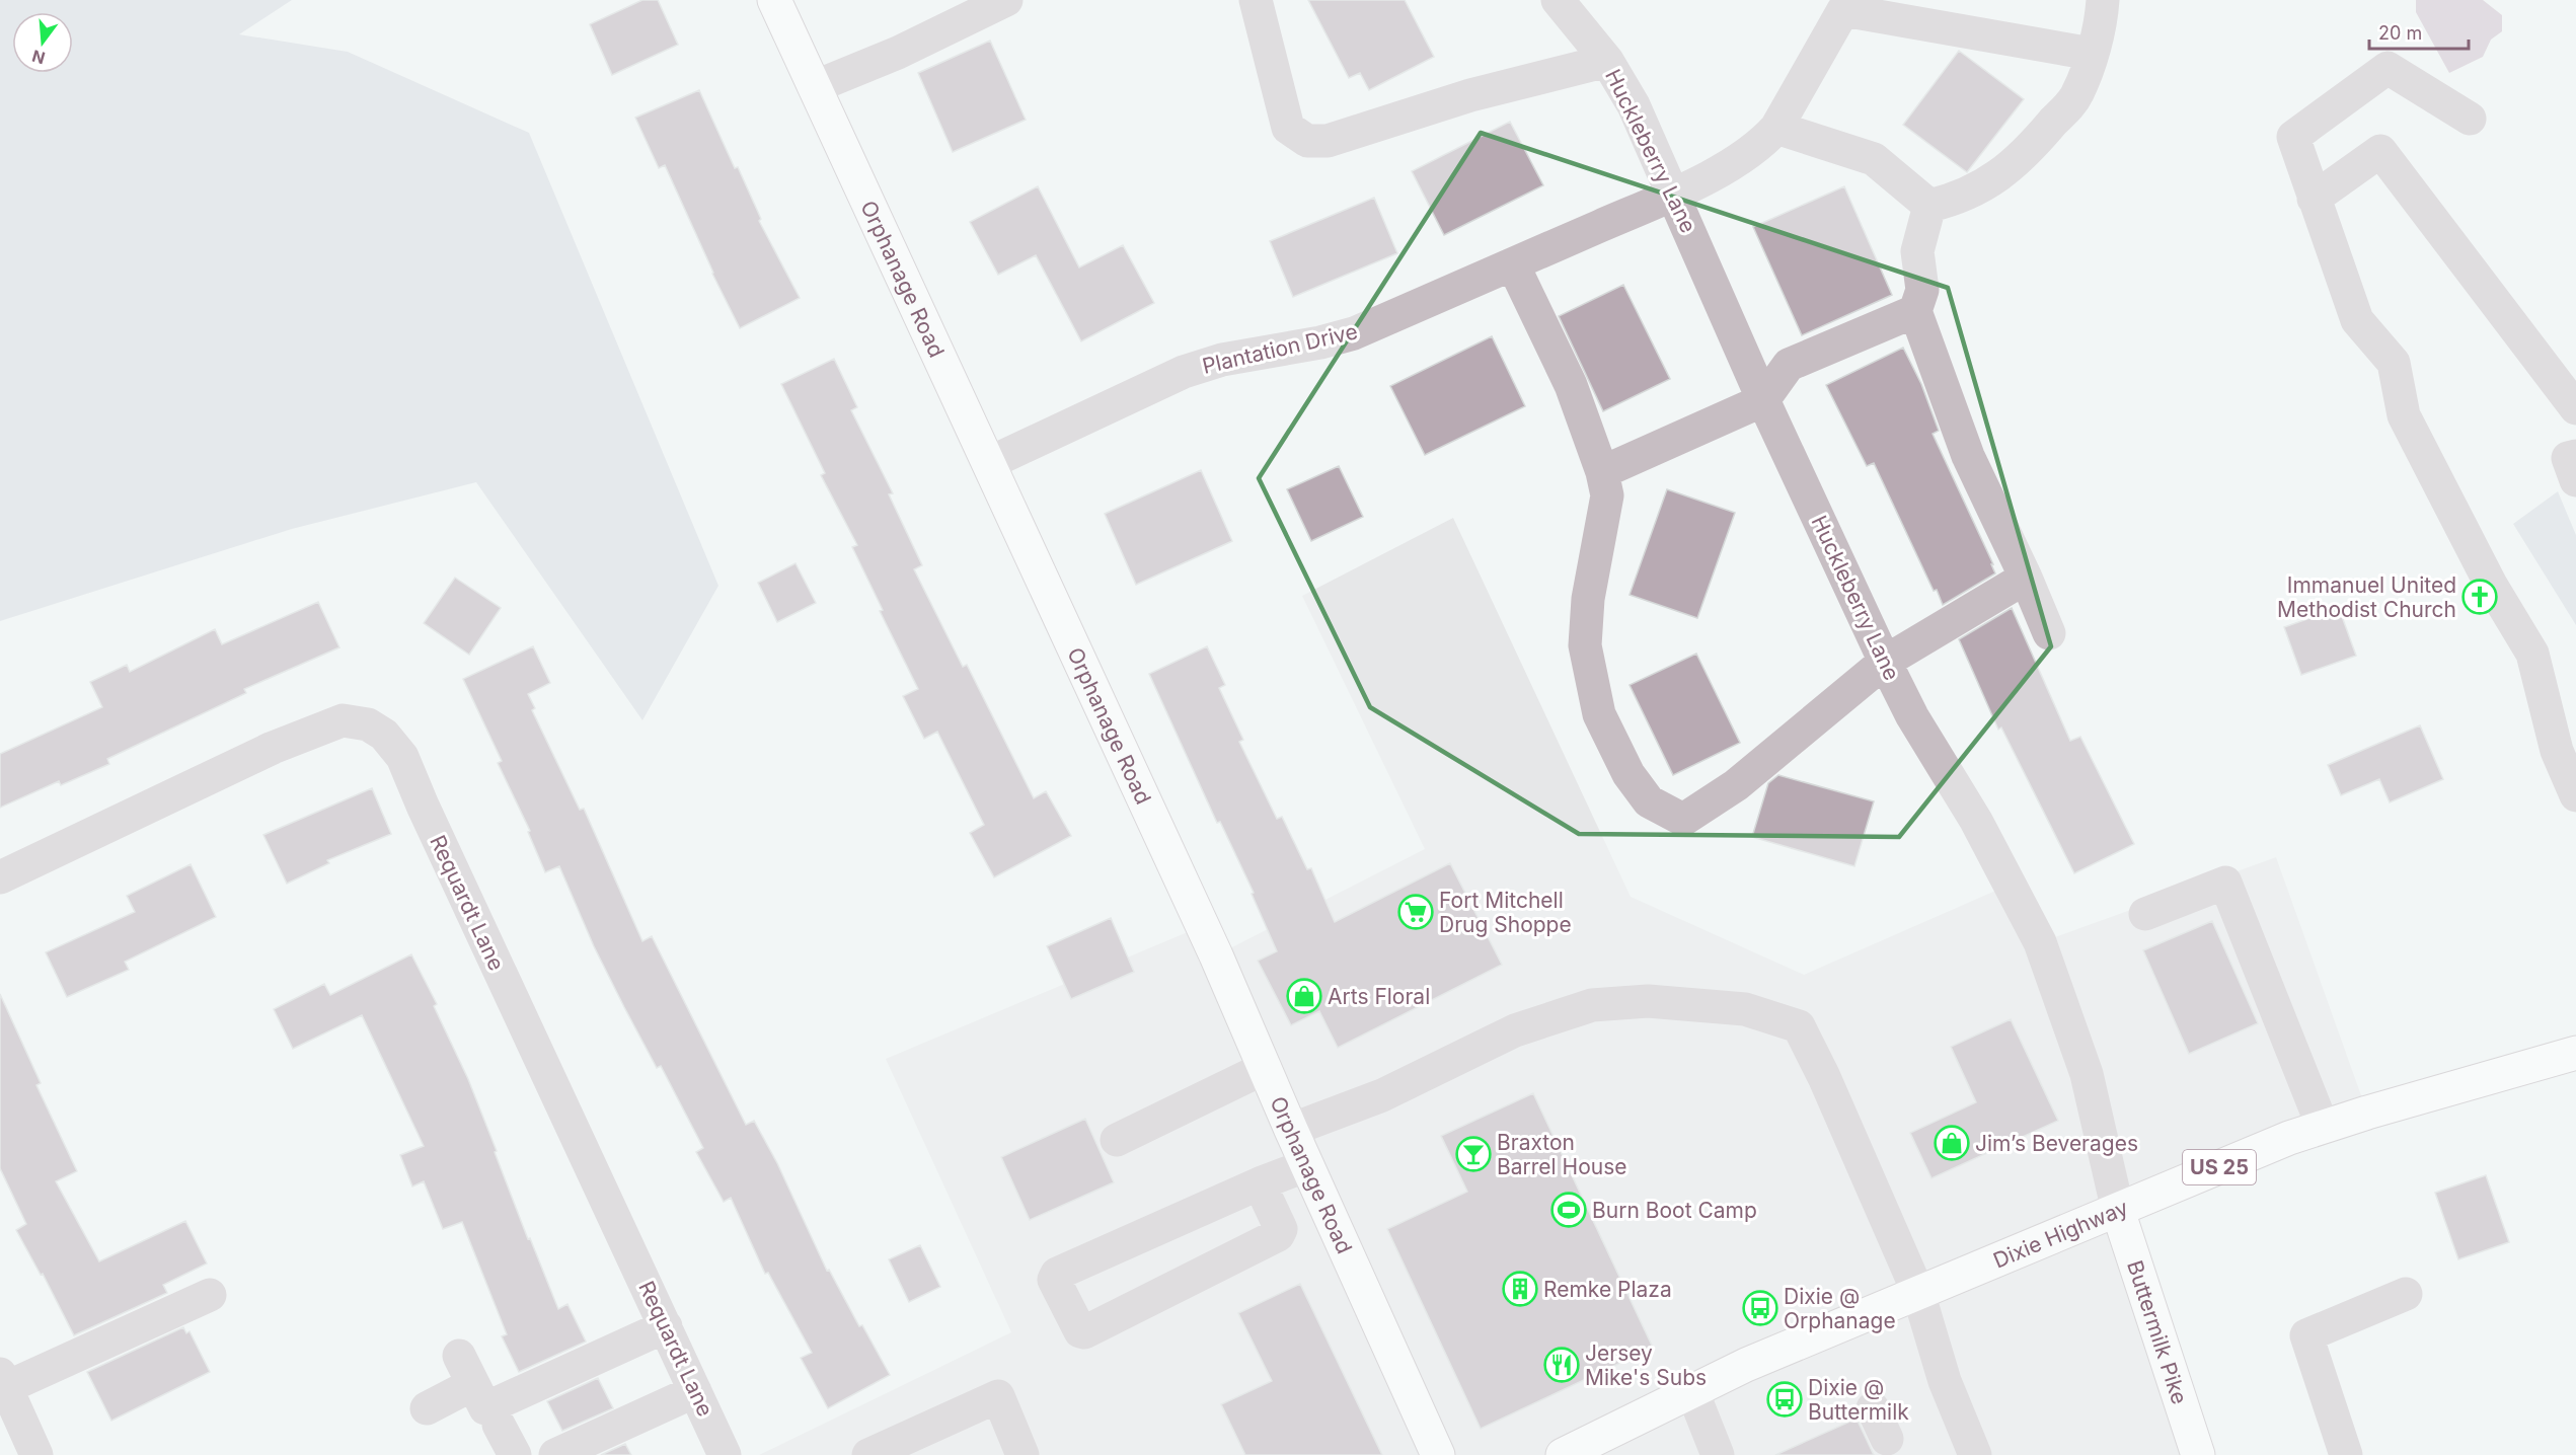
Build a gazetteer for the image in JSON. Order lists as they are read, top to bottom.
{
  "streets": {
    "main road": [
      "Orphanage Road",
      "US 25",
      "Dixie Highway",
      "Buttermilk Pike"
    ],
    "street": ["Huckleberry Lane", "Plantation Drive", "Requardt Lane"]
  },
  "crossings": [
    ["Huckleberry Lane", "Plantation Drive"],
    ["Huckleberry Lane", "Dixie Highway"],
    ["Huckleberry Lane", "Buttermilk Pike"],
    ["Orphanage Road", "Plantation Drive"],
    ["Dixie Highway", "Buttermilk Pike"]
  ],
  "places": {
    "church": ["Immanuel United Methodist Church"],
    "supermarket": ["Fort Mitchell Drug Shoppe"],
    "shop": ["Arts Floral", "Jim’s Beverages"],
    "bar": ["Braxton Barrel House"],
    "sports": ["Burn Boot Camp"],
    "building": ["Remke Plaza"],
    "bus stop": ["Dixie @ Orphanage", "Dixie @ Buttermilk"],
    "restaurant": ["Jersey Mike's Subs"]
  },
  "scale_bar": "20 m",
  "north": "bottom"
}
